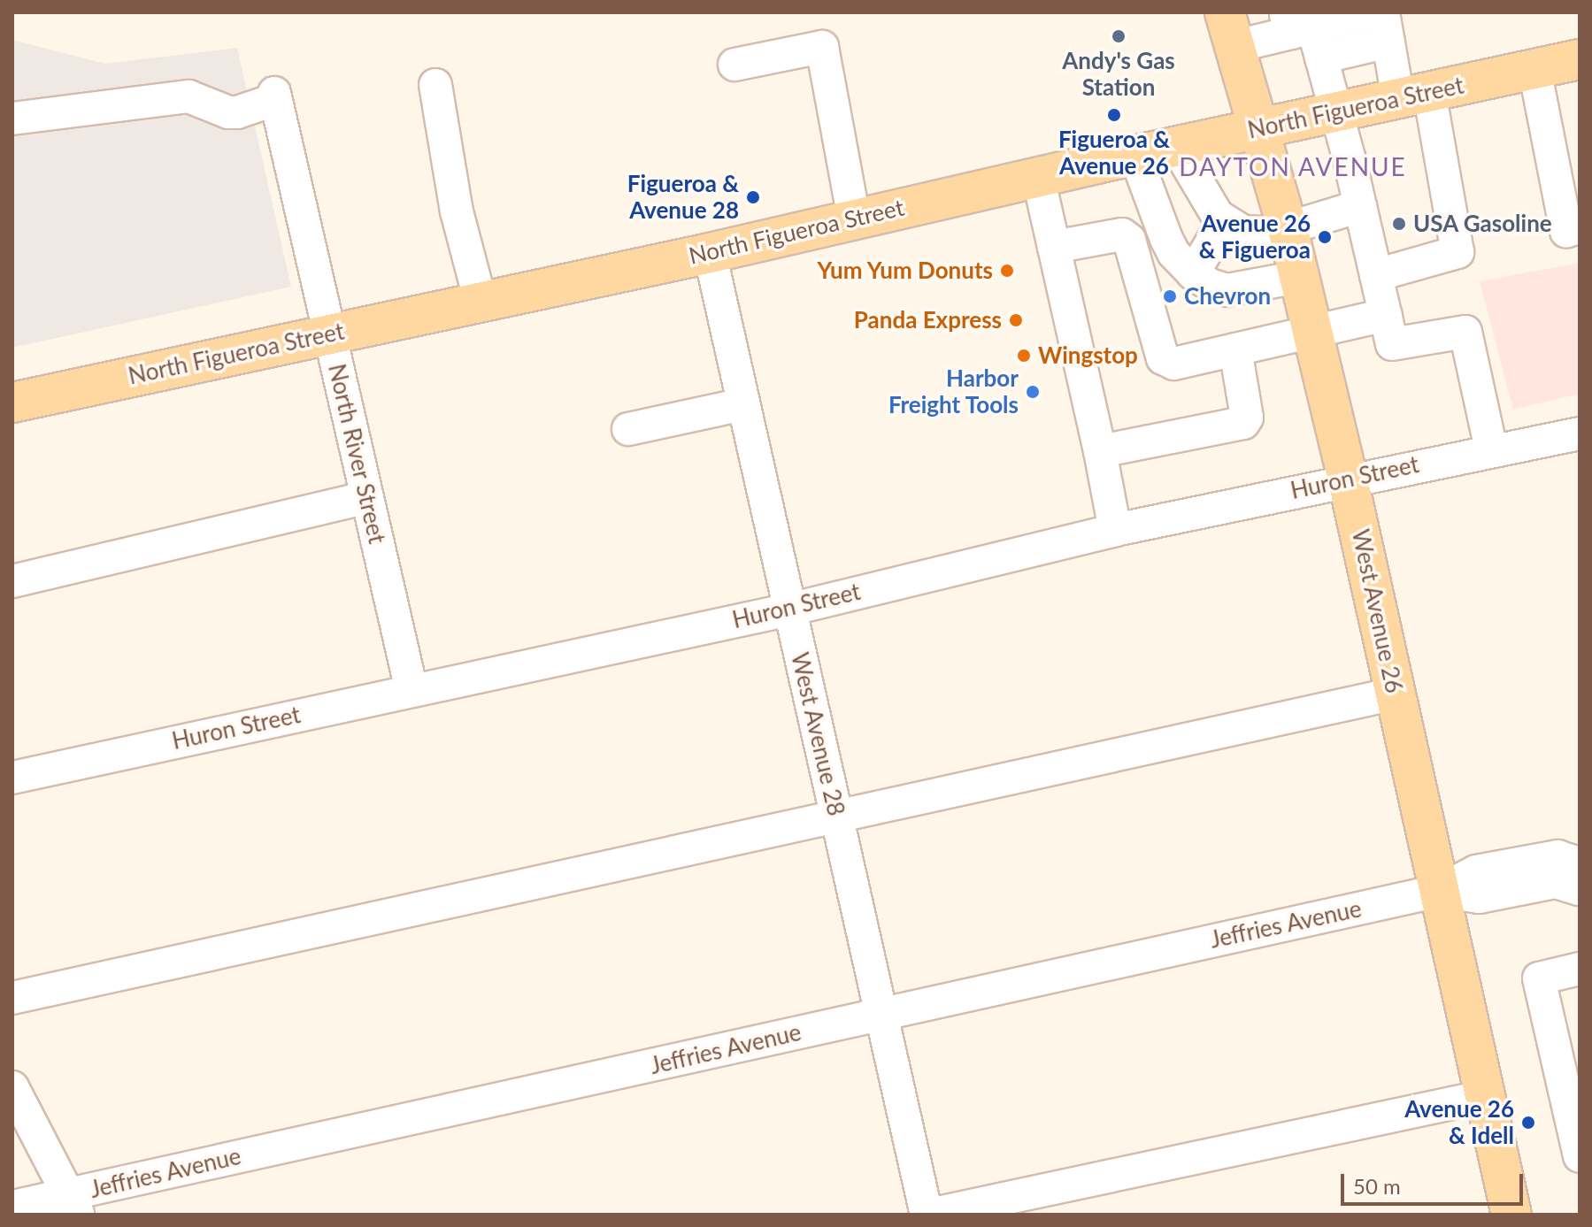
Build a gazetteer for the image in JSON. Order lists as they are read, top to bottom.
{
  "streets": {
    "main road": ["North Figueroa Street", "West Avenue 26"],
    "street": [
      "North River Street",
      "Huron Street",
      "West Avenue 28",
      "Jeffries Avenue"
    ]
  },
  "crossings": [
    ["North Figueroa Street", "North River Street"],
    ["North Figueroa Street", "West Avenue 26"],
    ["North Figueroa Street", "West Avenue 28"],
    ["North River Street", "Huron Street"],
    ["Huron Street", "West Avenue 26"],
    ["Huron Street", "West Avenue 28"],
    ["West Avenue 26", "Jeffries Avenue"],
    ["West Avenue 28", "Jeffries Avenue"]
  ],
  "districts": ["DAYTON AVENUE"],
  "places": [
    "Andy's Gas Station",
    "Figueroa & Avenue 26",
    "Figueroa & Avenue 28",
    "USA Gasoline",
    "Avenue 26 & Figueroa",
    "Yum Yum Donuts",
    "Chevron",
    "Panda Express",
    "Wingstop",
    "Harbor Freight Tools",
    "Avenue 26 & Idell"
  ],
  "scale_bar": "50 m"
}
